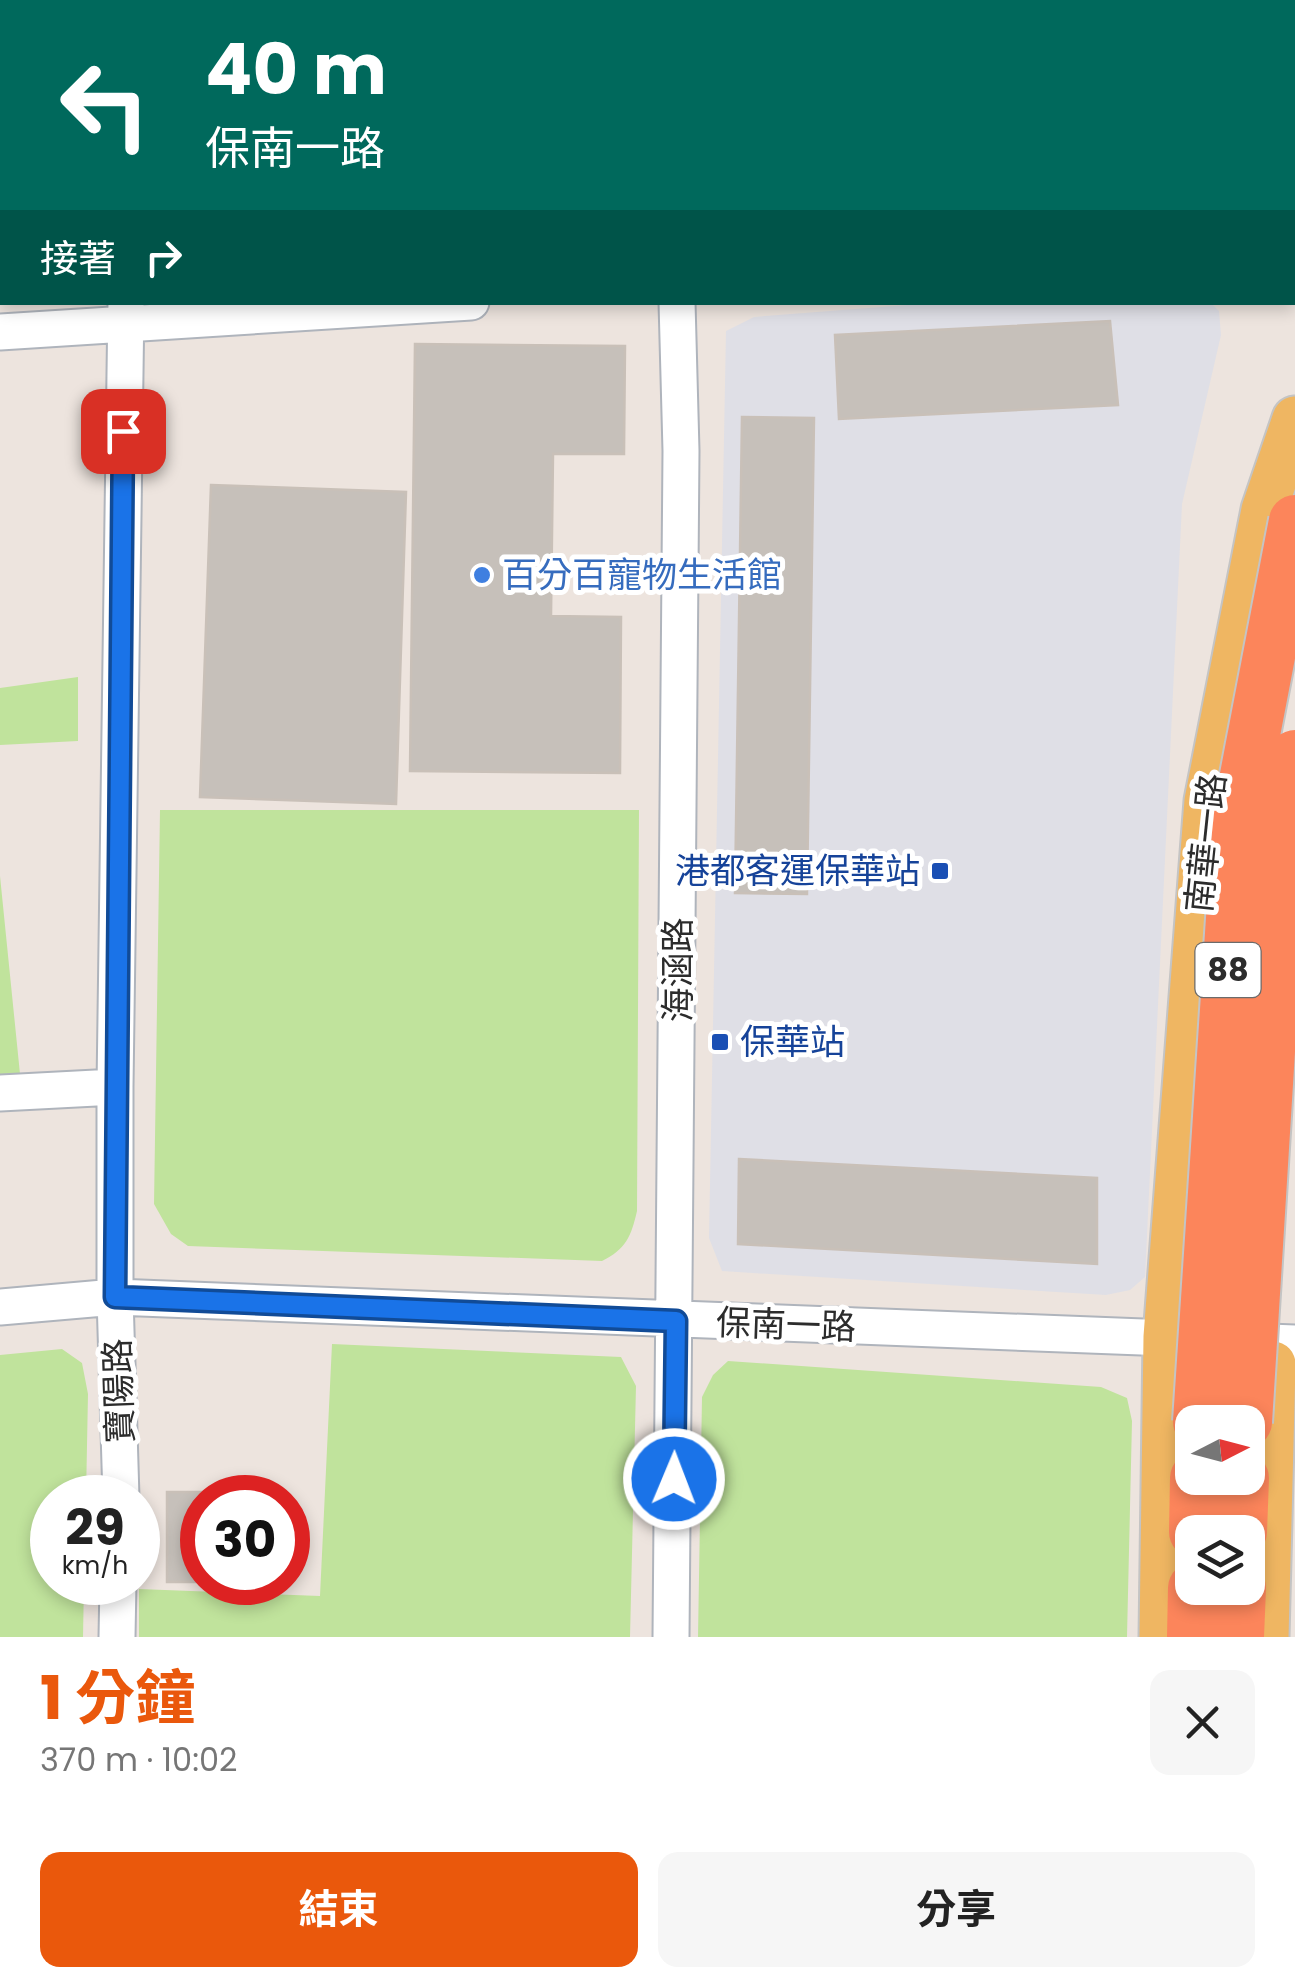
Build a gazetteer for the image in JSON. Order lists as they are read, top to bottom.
{
  "streets": {
    "highway": ["88"],
    "main road": ["南華一路"],
    "street": ["海涵路", "保南一路", "寶陽路"]
  },
  "crossings": [
    ["南華一路", "保南一路"],
    ["海涵路", "保南一路"],
    ["保南一路", "寶陽路"]
  ],
  "places": {
    "other": ["百分百寵物生活館"],
    "transit": ["港都客運保華站", "保華站"]
  },
  "north": "right",
  "page": {
    "turn": ["40 m", "保南一路"],
    "then": "接著",
    "speed": "29 km/h",
    "limit": "30",
    "heading": ["1 分鐘", "370 m · 10:02"],
    "buttons": ["結束", "分享"]
  }
}
